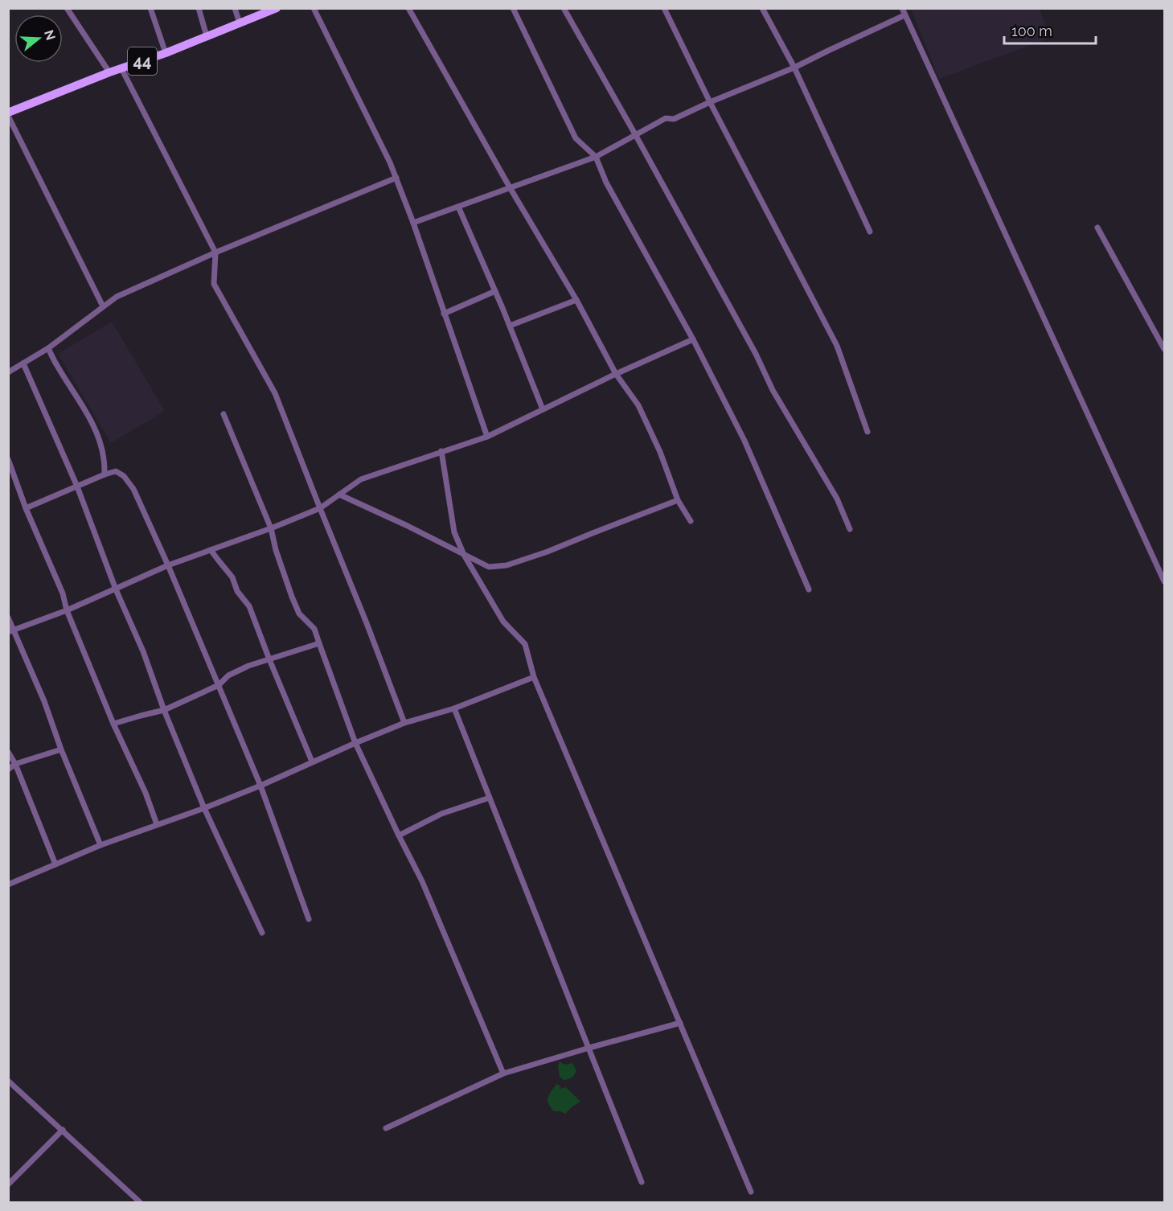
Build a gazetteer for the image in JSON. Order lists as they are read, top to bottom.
{
  "streets": {
    "main road": ["44"]
  },
  "scale_bar": "100 m",
  "north": "right"
}
